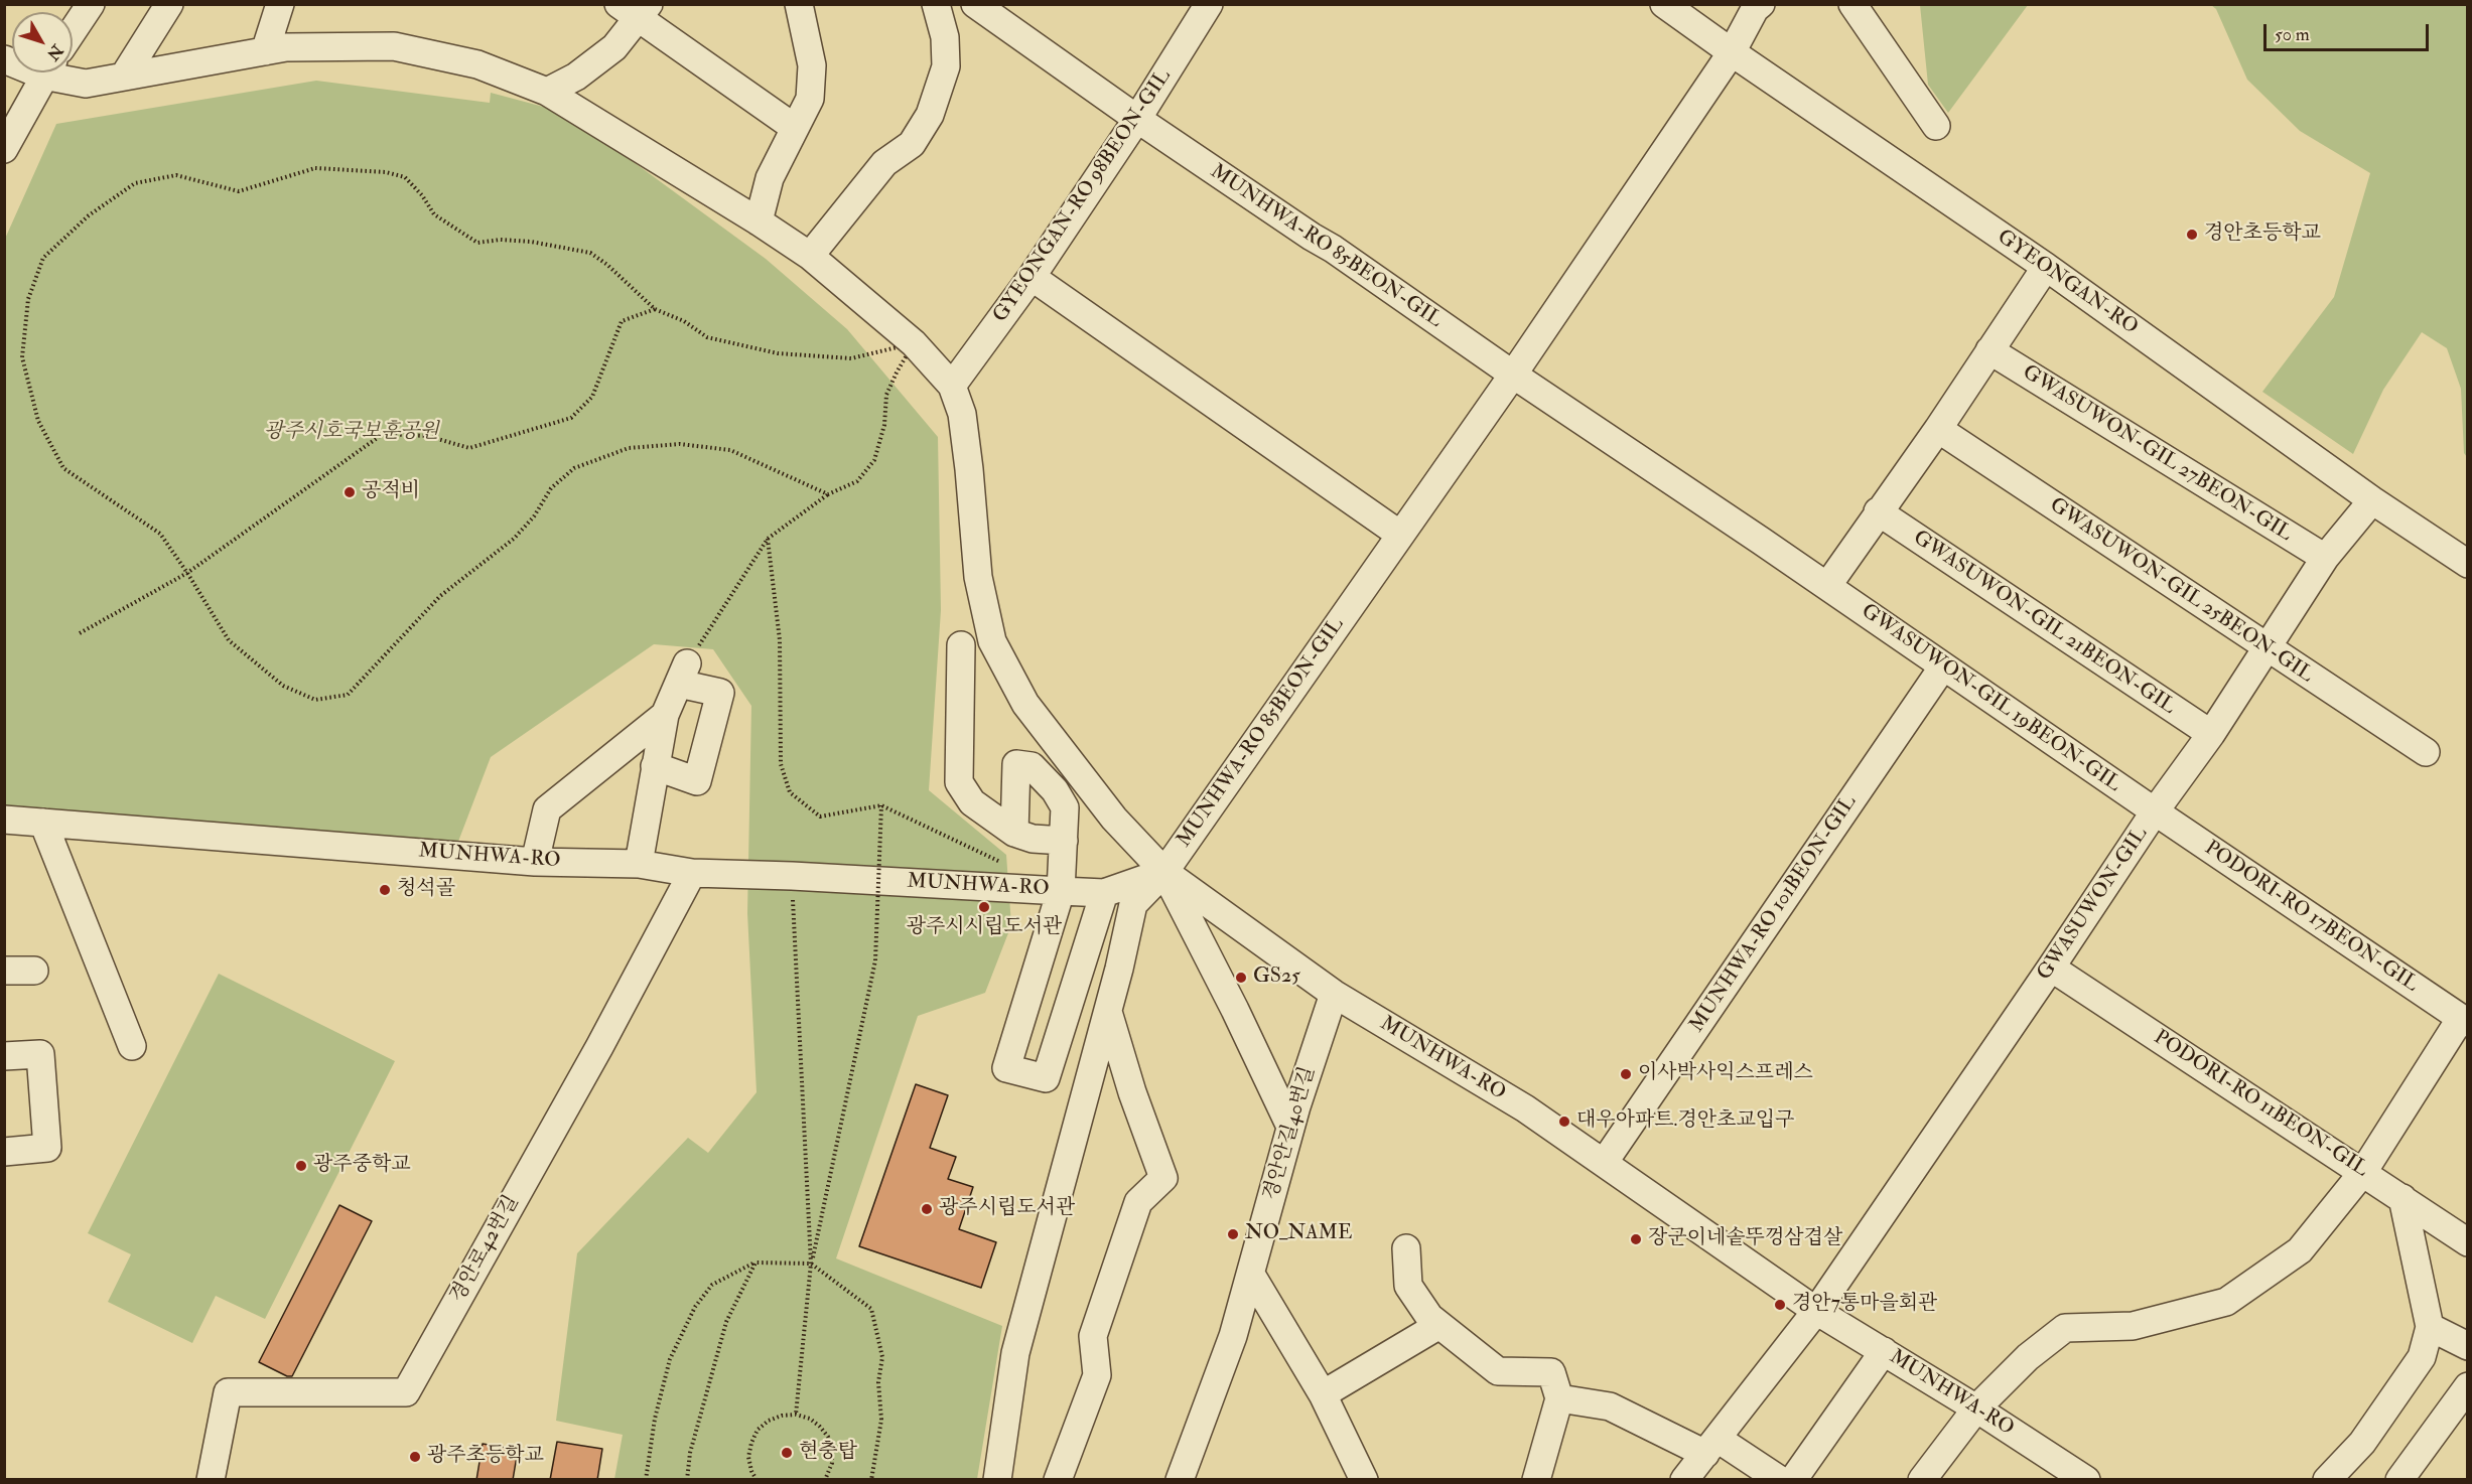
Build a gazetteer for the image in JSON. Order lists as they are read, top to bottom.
{
  "streets": {
    "street": [
      "GYEONGAN-RO 98BEON-GIL",
      "MUNHWA-RO 85BEON-GIL",
      "GYEONGAN-RO",
      "GWASUWON-GIL 27BEON-GIL",
      "GWASUWON-GIL 25BEON-GIL",
      "GWASUWON-GIL 21BEON-GIL",
      "GWASUWON-GIL 19BEON-GIL",
      "MUNHWA-RO",
      "GWASUWON-GIL",
      "MUNHWA-RO 101BEON-GIL",
      "PODORI-RO 17BEON-GIL",
      "PODORI-RO 11BEON-GIL",
      "경안안길40번길",
      "경안로42번길"
    ]
  },
  "crossings": [
    ["GYEONGAN-RO 98BEON-GIL", "MUNHWA-RO 85BEON-GIL"],
    ["MUNHWA-RO 85BEON-GIL", "GYEONGAN-RO"],
    ["MUNHWA-RO 85BEON-GIL", "GWASUWON-GIL 19BEON-GIL"],
    ["MUNHWA-RO 85BEON-GIL", "MUNHWA-RO"],
    ["GYEONGAN-RO", "GWASUWON-GIL"],
    ["GWASUWON-GIL 27BEON-GIL", "GWASUWON-GIL"],
    ["GWASUWON-GIL 25BEON-GIL", "GWASUWON-GIL"],
    ["GWASUWON-GIL 21BEON-GIL", "GWASUWON-GIL"],
    ["GWASUWON-GIL 19BEON-GIL", "GWASUWON-GIL"],
    ["GWASUWON-GIL 19BEON-GIL", "MUNHWA-RO 101BEON-GIL"],
    ["GWASUWON-GIL 19BEON-GIL", "PODORI-RO 17BEON-GIL"],
    ["MUNHWA-RO", "GWASUWON-GIL"],
    ["MUNHWA-RO", "MUNHWA-RO 101BEON-GIL"],
    ["MUNHWA-RO", "경안안길40번길"],
    ["MUNHWA-RO", "경안로42번길"],
    ["GWASUWON-GIL", "PODORI-RO 17BEON-GIL"],
    ["GWASUWON-GIL", "PODORI-RO 11BEON-GIL"]
  ],
  "parks": ["광주시호국보훈공원"],
  "places": [
    "경안초등학교",
    "공적비",
    "청석골",
    "광주시시립도서관",
    "GS25",
    "이사박사익스프레스",
    "대우아파트.경안초교입구",
    "광주중학교",
    "광주시립도서관",
    "NO_NAME",
    "장군이네솥뚜껑삼겹살",
    "경안7통마을회관",
    "현충탑",
    "광주초등학교"
  ],
  "scale_bar": "50 m",
  "north": "bottom right"
}
